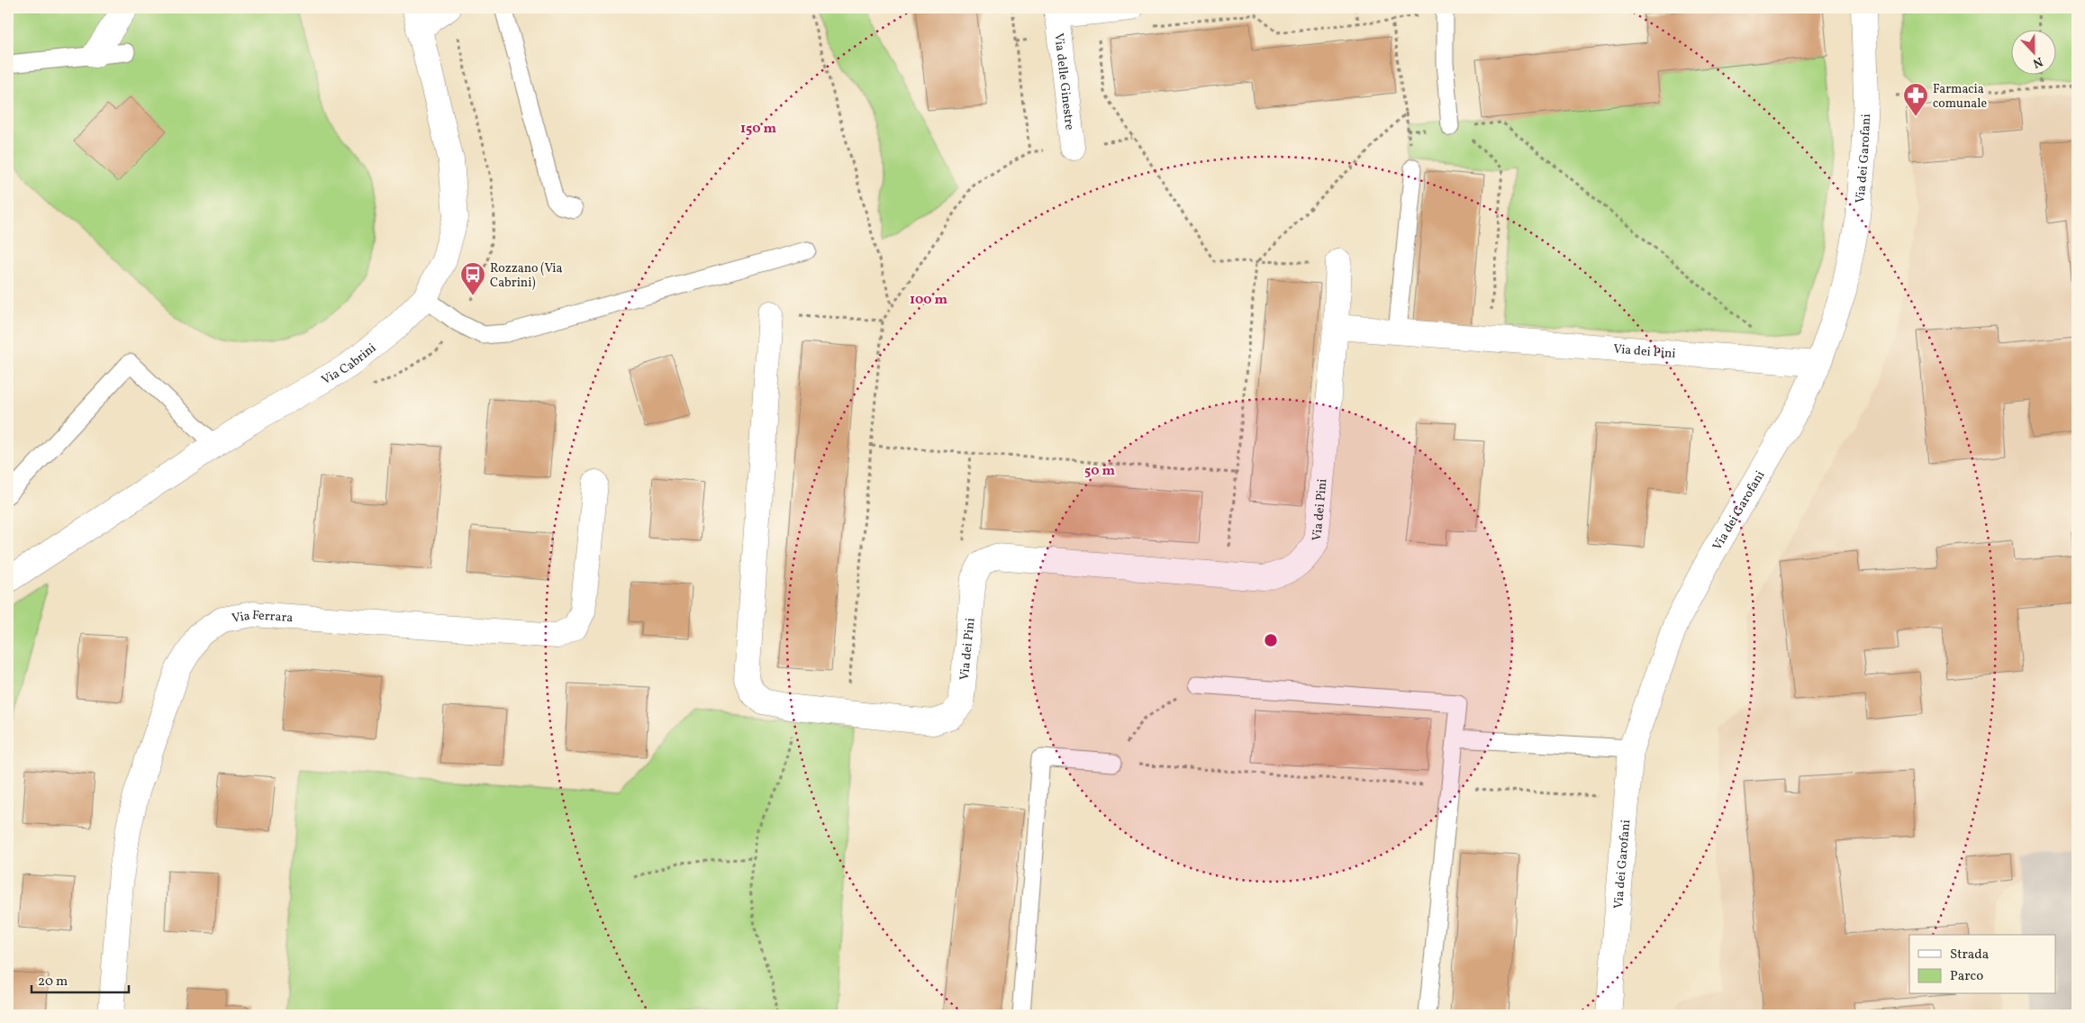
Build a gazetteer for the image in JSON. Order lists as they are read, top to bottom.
{
  "streets": {
    "street": [
      "Via delle Ginestre",
      "Via dei Garofani",
      "Via dei Pini",
      "Via Cabrini",
      "Via Ferrara"
    ]
  },
  "crossings": [
    ["Via dei Garofani", "Via dei Pini"]
  ],
  "places": {
    "pharmacy": ["Farmacia comunale"],
    "bus stop": ["Rozzano (Via Cabrini)"]
  },
  "legend": ["Strada", "Parco"],
  "scale_bar": "20 m",
  "north": "bottom",
  "rings": ["150 m", "100 m", "50 m"]
}
